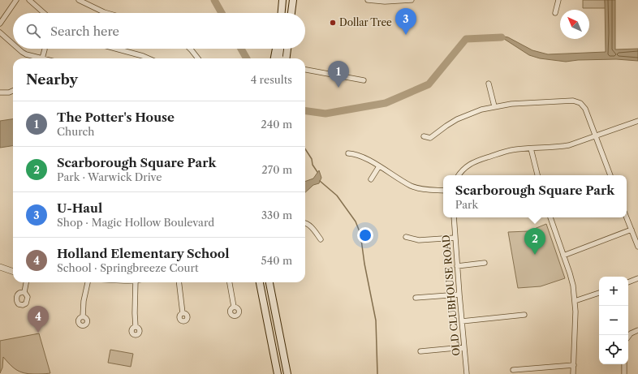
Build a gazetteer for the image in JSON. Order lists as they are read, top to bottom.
{
  "streets": {
    "street": ["OLD CLUBHOUSE ROAD"]
  },
  "places": ["Dollar Tree"],
  "north": "top left",
  "page": {
    "pins": [
      "3",
      "1",
      "2",
      "4"
    ],
    "search": "Search here",
    "heading": ["Nearby", "4 results"],
    "list": [
      {
        "mark": "1",
        "name": "The Potter's House",
        "note": "Church",
        "value": "240 m"
      },
      {
        "mark": "2",
        "name": "Scarborough Square Park",
        "note": "Park · Warwick Drive",
        "value": "270 m"
      },
      {
        "mark": "3",
        "name": "U-Haul",
        "note": "Shop · Magic Hollow Boulevard",
        "value": "330 m"
      },
      {
        "mark": "4",
        "name": "Holland Elementary School",
        "note": "School · Springbreeze Court",
        "value": "540 m"
      }
    ],
    "popup": ["Scarborough Square Park", "Park"],
    "map_buttons": ["+", "−"]
  }
}
